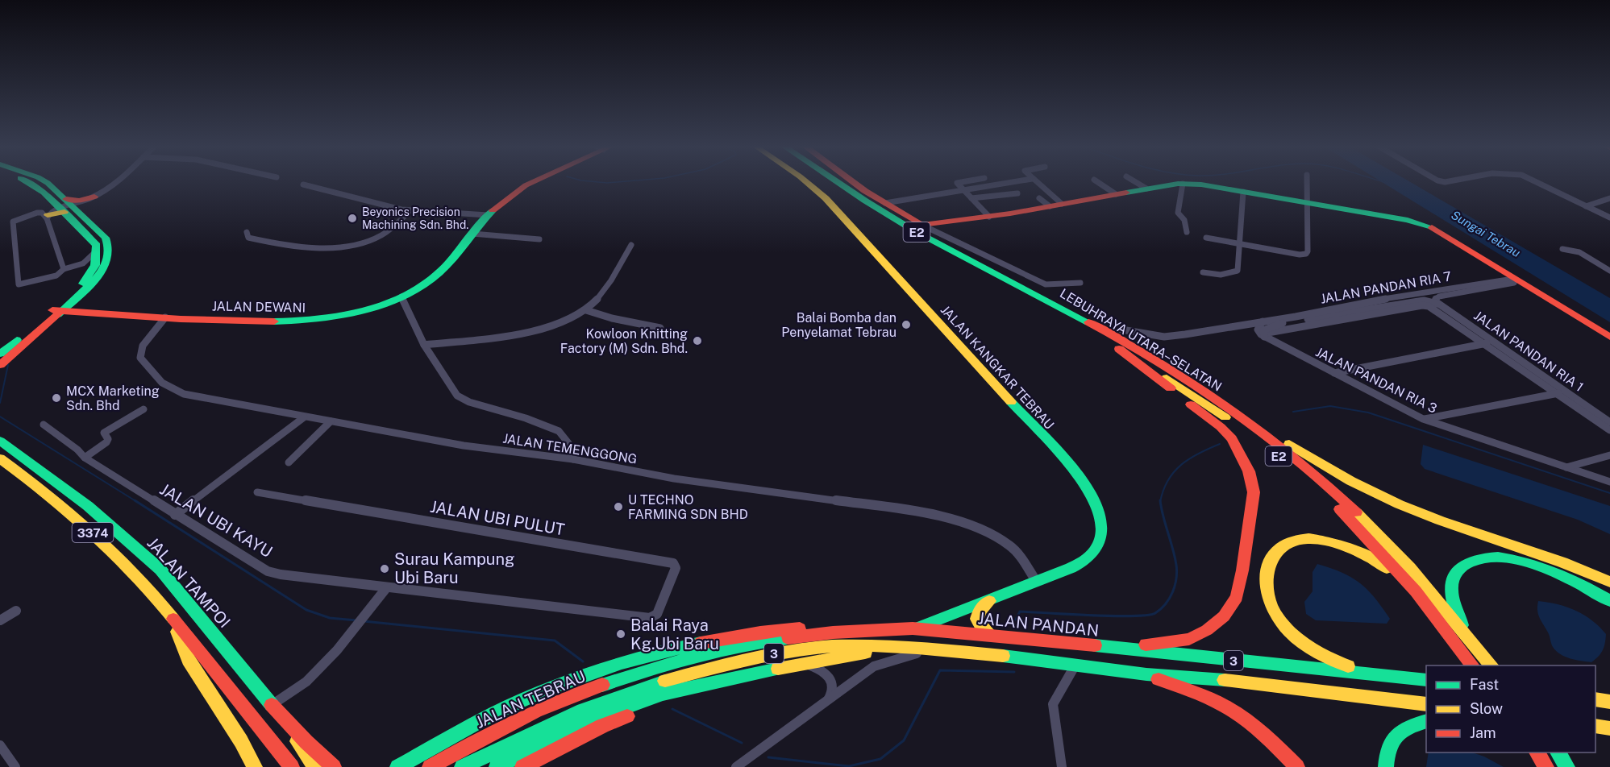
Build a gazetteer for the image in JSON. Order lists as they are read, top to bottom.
{
  "streets": {
    "main road": [
      "E2",
      "JALAN DEWANI",
      "LEBUHRAYA UTARA–SELATAN",
      "JALAN KANGKAR TEBRAU",
      "3374",
      "JALAN TAMPOI",
      "JALAN PANDAN",
      "3",
      "JALAN TEBRAU"
    ],
    "street": [
      "JALAN PANDAN RIA 7",
      "JALAN PANDAN RIA 1",
      "JALAN PANDAN RIA 3",
      "JALAN TEMENGGONG",
      "JALAN UBI PULUT",
      "JALAN UBI KAYU"
    ]
  },
  "crossings": [
    ["JALAN PANDAN RIA 7", "JALAN PANDAN RIA 1"],
    ["JALAN PANDAN RIA 7", "JALAN PANDAN RIA 3"],
    ["JALAN DEWANI", "JALAN TEMENGGONG"],
    ["JALAN KANGKAR TEBRAU", "JALAN TEMENGGONG"],
    ["JALAN KANGKAR TEBRAU", "JALAN PANDAN"],
    ["JALAN UBI PULUT", "JALAN UBI KAYU"],
    ["JALAN PANDAN", "JALAN TEBRAU"]
  ],
  "water": ["Sungai Tebrau"],
  "places": [
    "Beyonics Precision Machining Sdn. Bhd.",
    "Balai Bomba dan Penyelamat Tebrau",
    "Kowloon Knitting Factory (M) Sdn. Bhd.",
    "MCX Marketing Sdn. Bhd",
    "U TECHNO FARMING SDN BHD",
    "Surau Kampung Ubi Baru",
    "Balai Raya Kg.Ubi Baru"
  ],
  "legend": ["Fast", "Slow", "Jam"]
}
